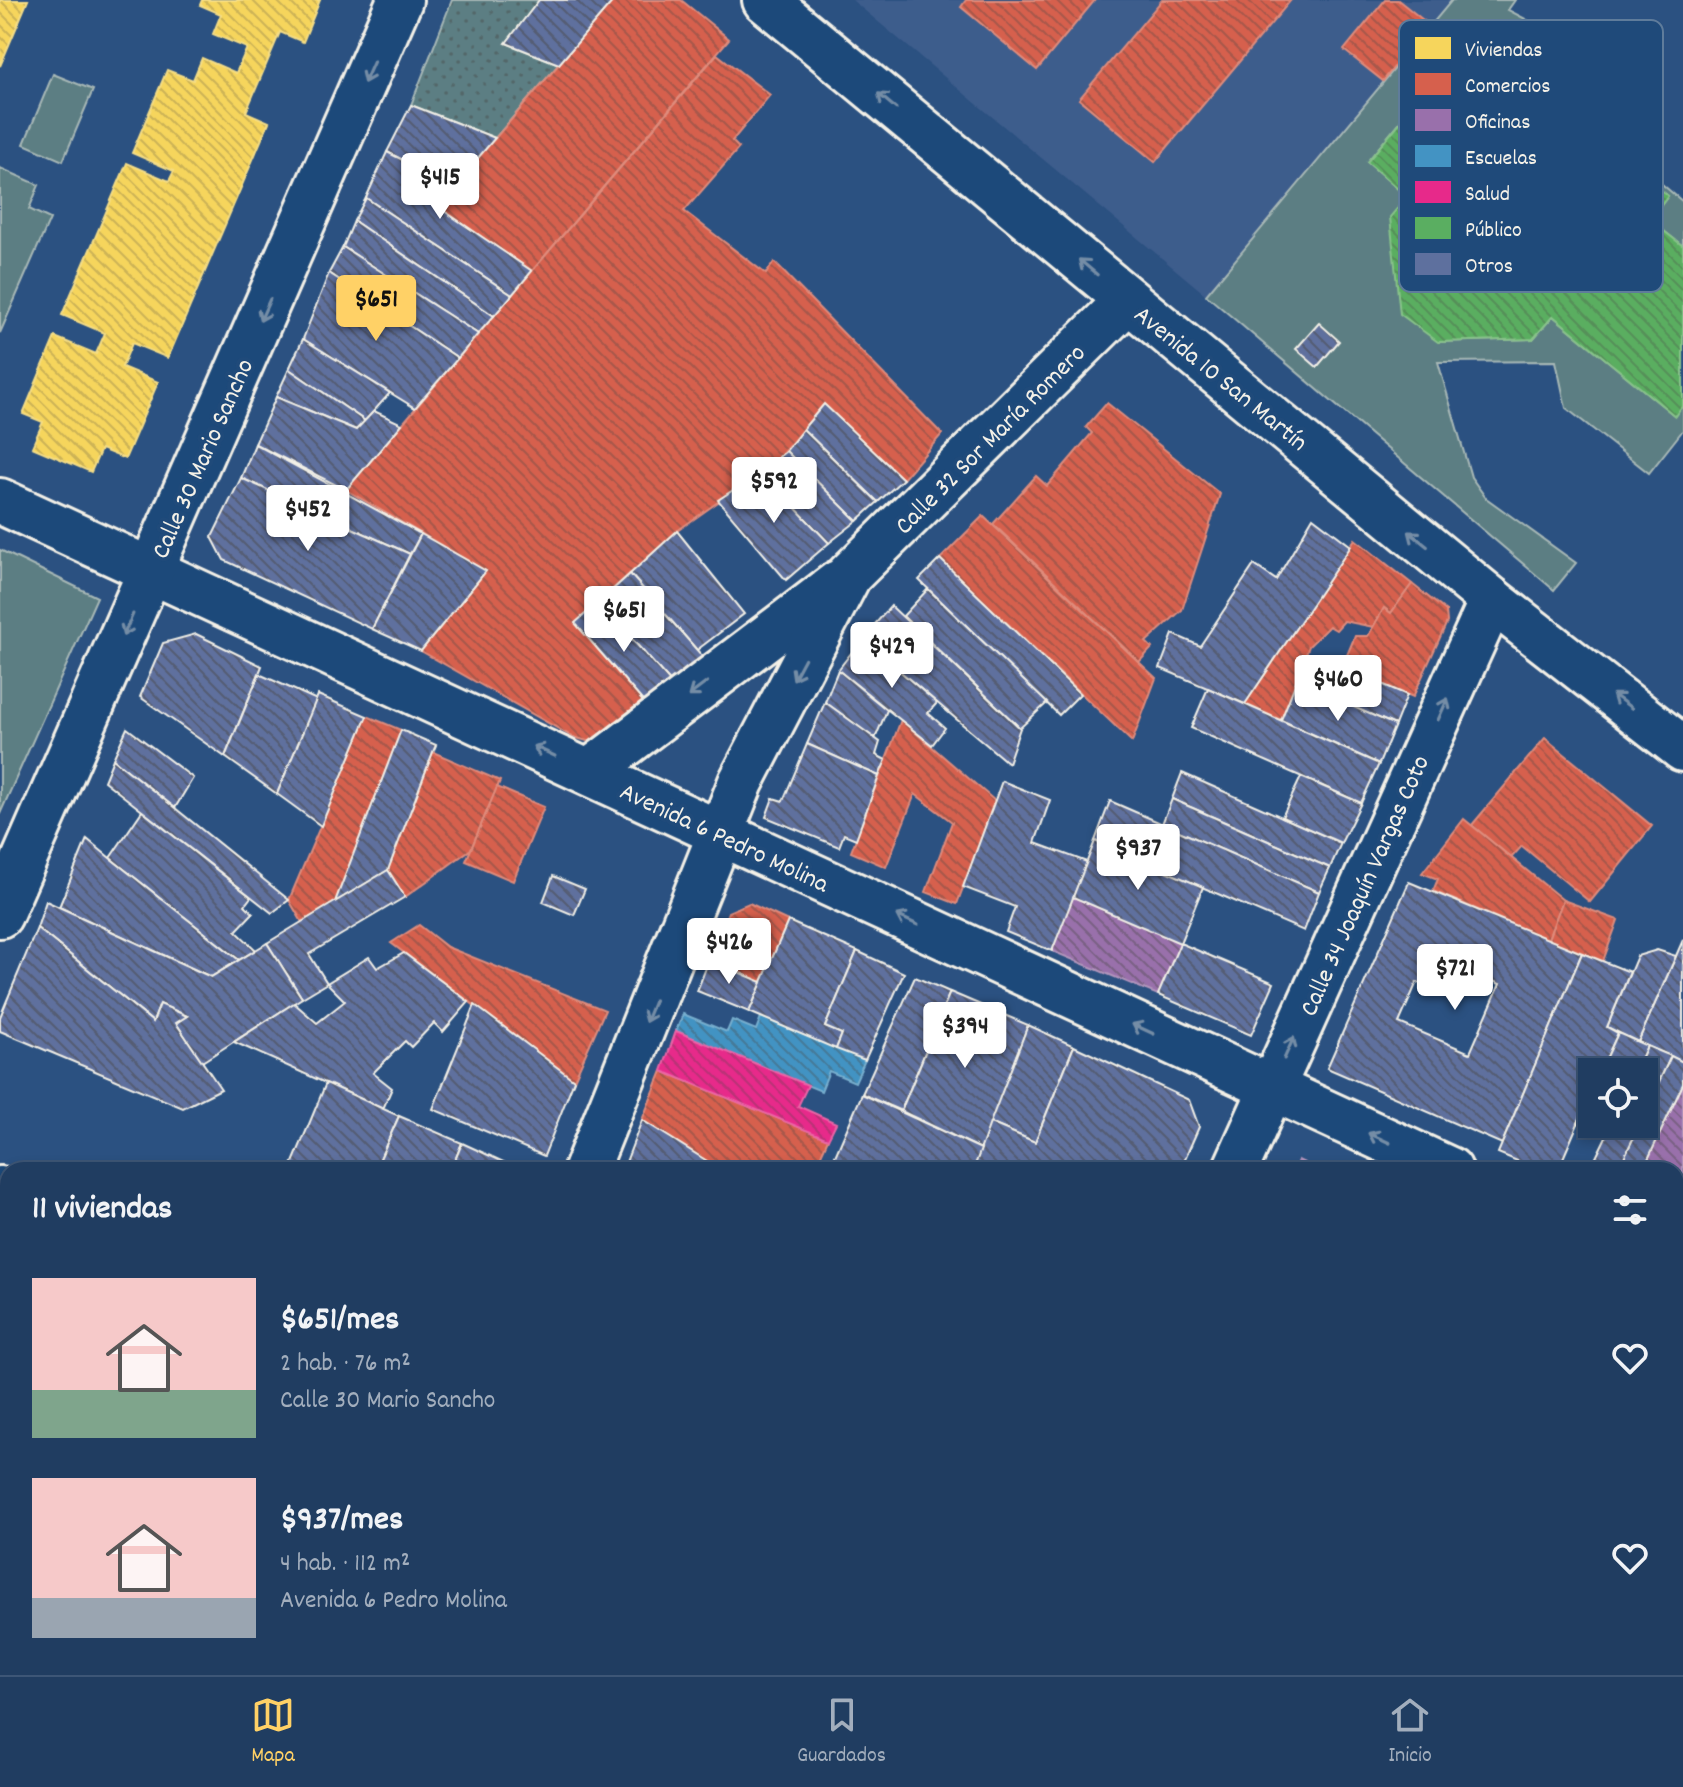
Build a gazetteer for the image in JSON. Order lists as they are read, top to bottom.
{
  "streets": {
    "street": [
      "Avenida 10 San Martín",
      "Calle 32 Sor María Romero",
      "Calle 30 Mario Sancho",
      "Avenida 6 Pedro Molina",
      "Calle 34 Joaquín Vargas Coto"
    ]
  },
  "crossings": [
    ["Avenida 10 San Martín", "Calle 32 Sor María Romero"],
    ["Avenida 10 San Martín", "Calle 34 Joaquín Vargas Coto"],
    ["Calle 32 Sor María Romero", "Avenida 6 Pedro Molina"],
    ["Calle 30 Mario Sancho", "Avenida 6 Pedro Molina"],
    ["Avenida 6 Pedro Molina", "Calle 34 Joaquín Vargas Coto"]
  ],
  "one_way": [
    "Avenida 10 San Martín",
    "Calle 32 Sor María Romero",
    "Calle 30 Mario Sancho",
    "Avenida 6 Pedro Molina",
    "Calle 34 Joaquín Vargas Coto"
  ],
  "legend": [
    "Viviendas",
    "Comercios",
    "Oficinas",
    "Escuelas",
    "Salud",
    "Público",
    "Otros"
  ],
  "page": {
    "price": [
      "$415",
      "$651",
      "$592",
      "$452",
      "$651",
      "$429",
      "$460",
      "$937",
      "$426",
      "$721",
      "$394"
    ],
    "heading": "11 viviendas",
    "list": [
      {
        "name": "$651/mes",
        "note": "2 hab. · 76 m² · Calle 30 Mario Sancho"
      },
      {
        "name": "$937/mes",
        "note": "4 hab. · 112 m² · Avenida 6 Pedro Molina"
      }
    ],
    "tabs": ["Mapa", "Guardados", "Inicio"]
  }
}
